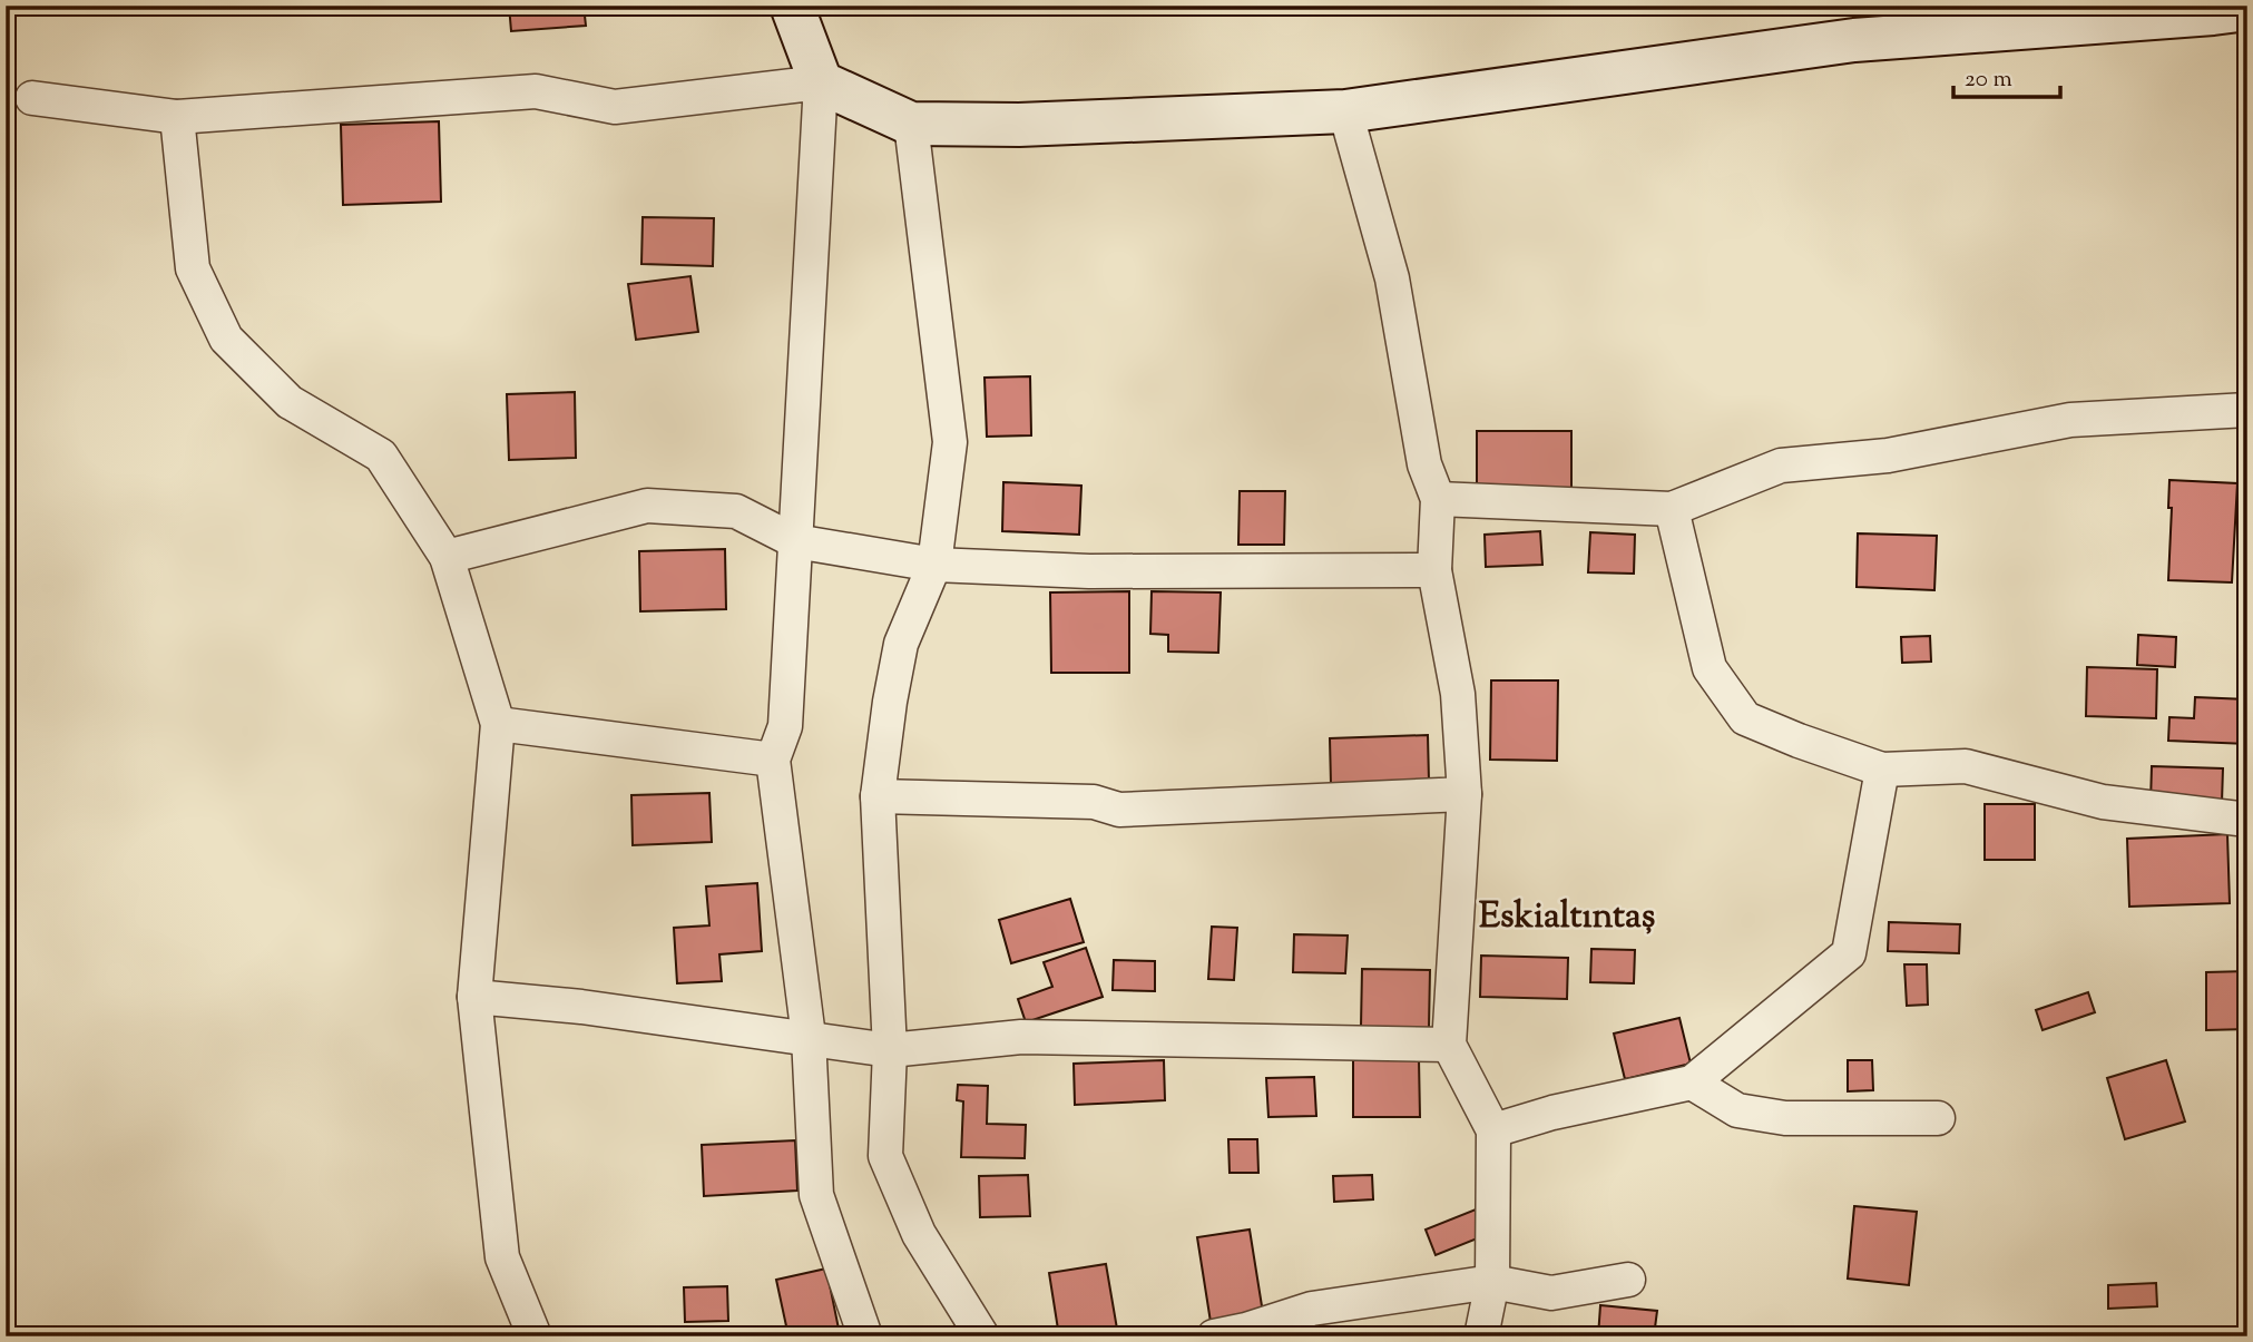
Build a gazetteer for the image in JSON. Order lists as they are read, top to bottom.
{
  "districts": ["Eskialtıntaş"],
  "scale_bar": "20 m"
}
